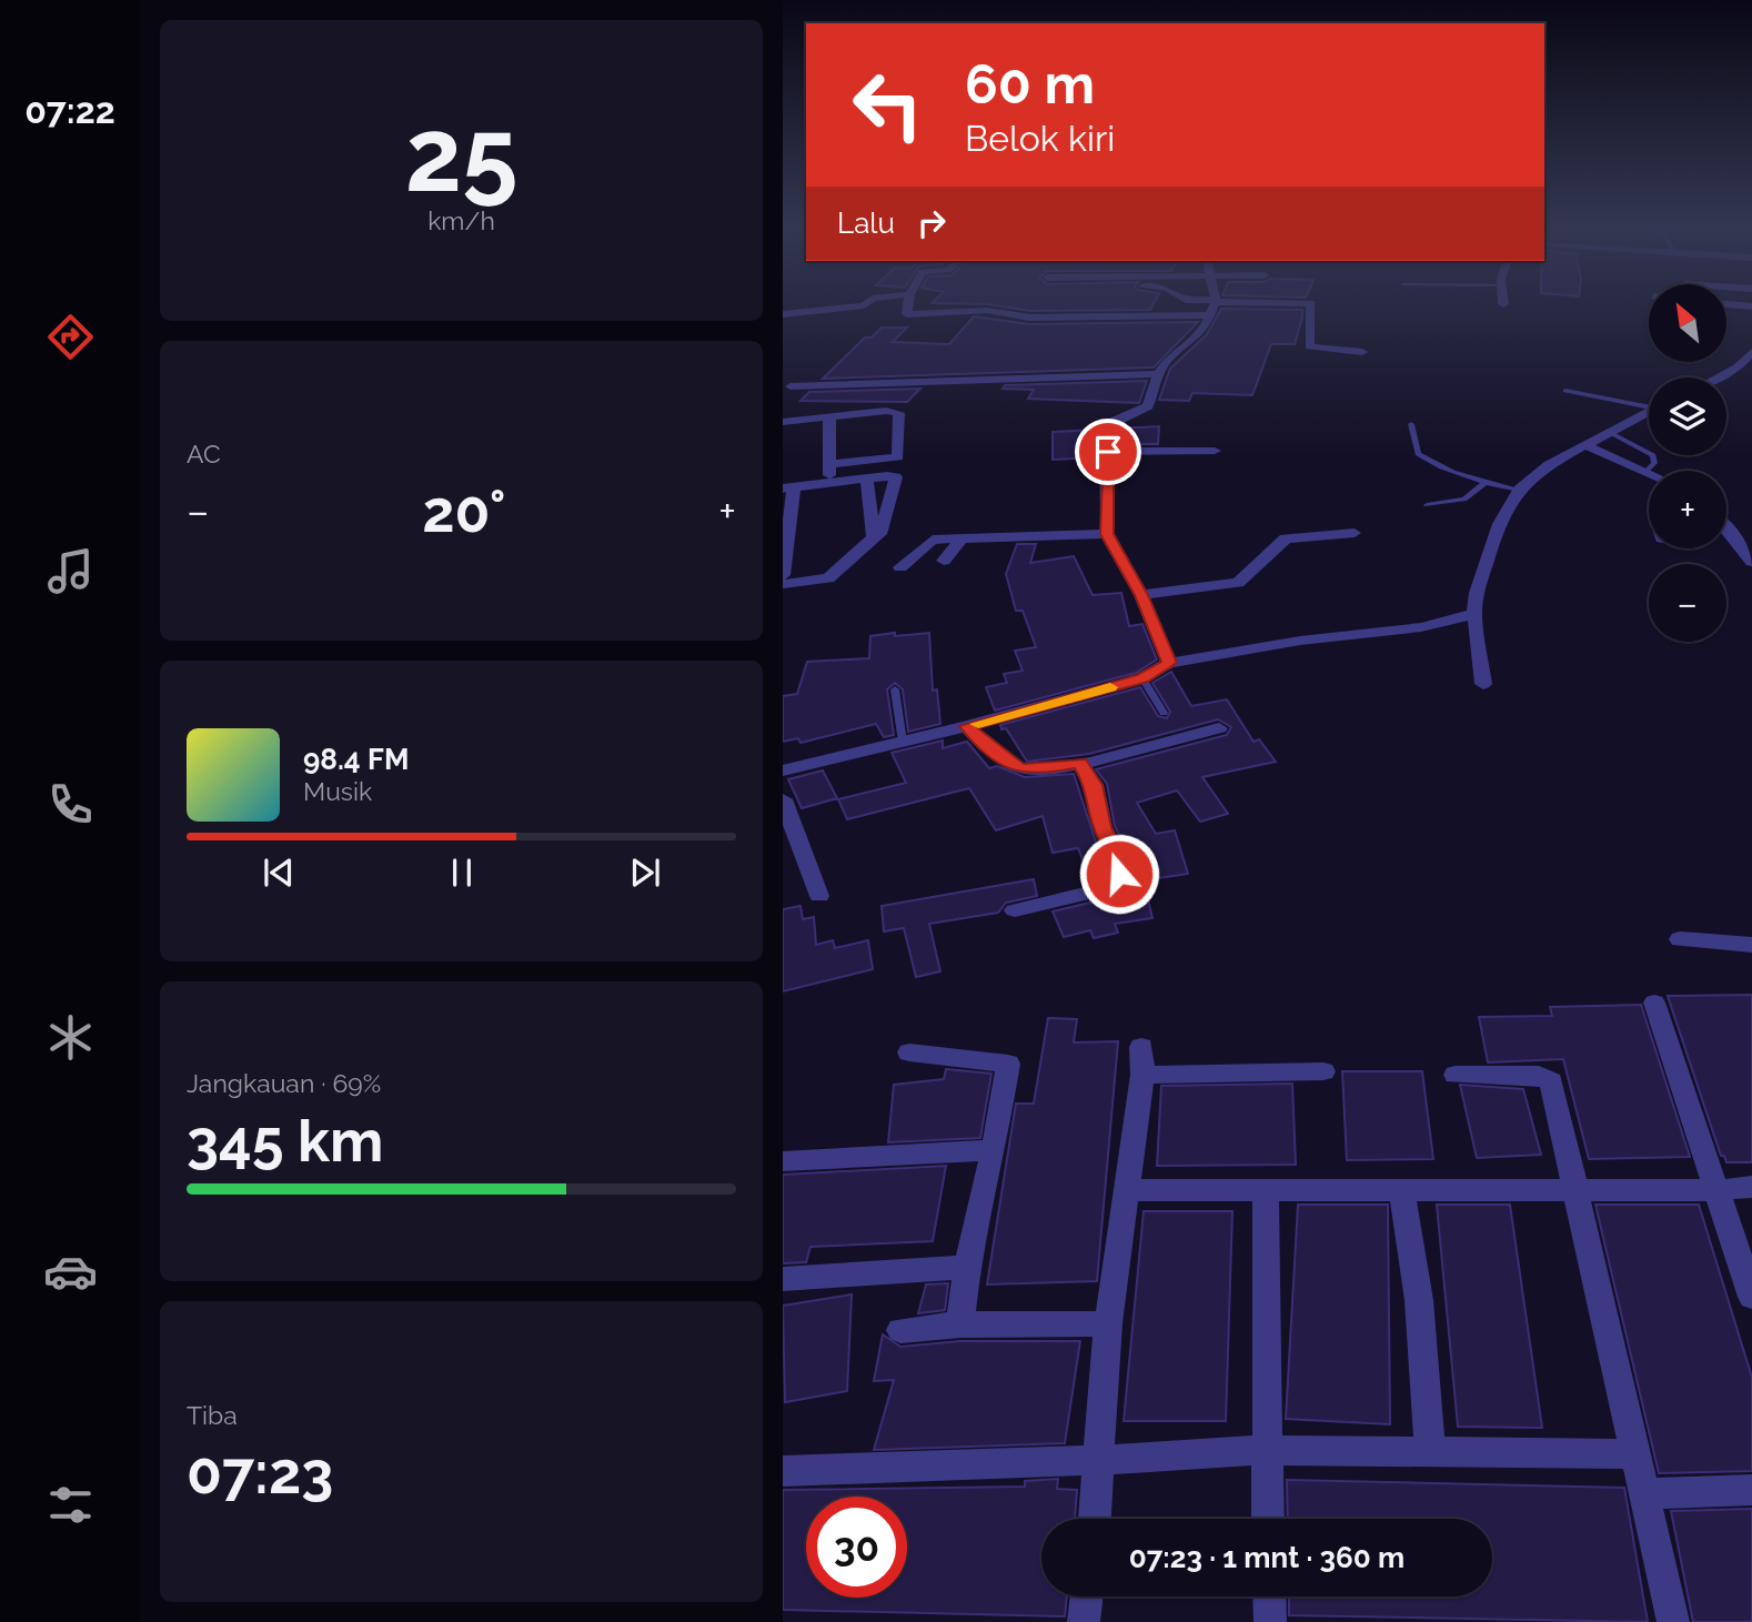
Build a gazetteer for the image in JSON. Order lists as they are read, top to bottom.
{
  "north": "top left",
  "page": {
    "tabs": "07:22",
    "tile": [
      ["25", "km/h"],
      "AC",
      ["Jangkauan · 69%", "345 km"],
      ["Tiba", "07:23"]
    ],
    "turn": ["60 m", "Belok kiri"],
    "then": "Lalu",
    "map_buttons": ["+", "−"],
    "heat": ["−", "20°", "+"],
    "song": ["98.4 FM", "Musik"],
    "limit": "30",
    "trip": "07:23 · 1 mnt · 360 m"
  }
}
